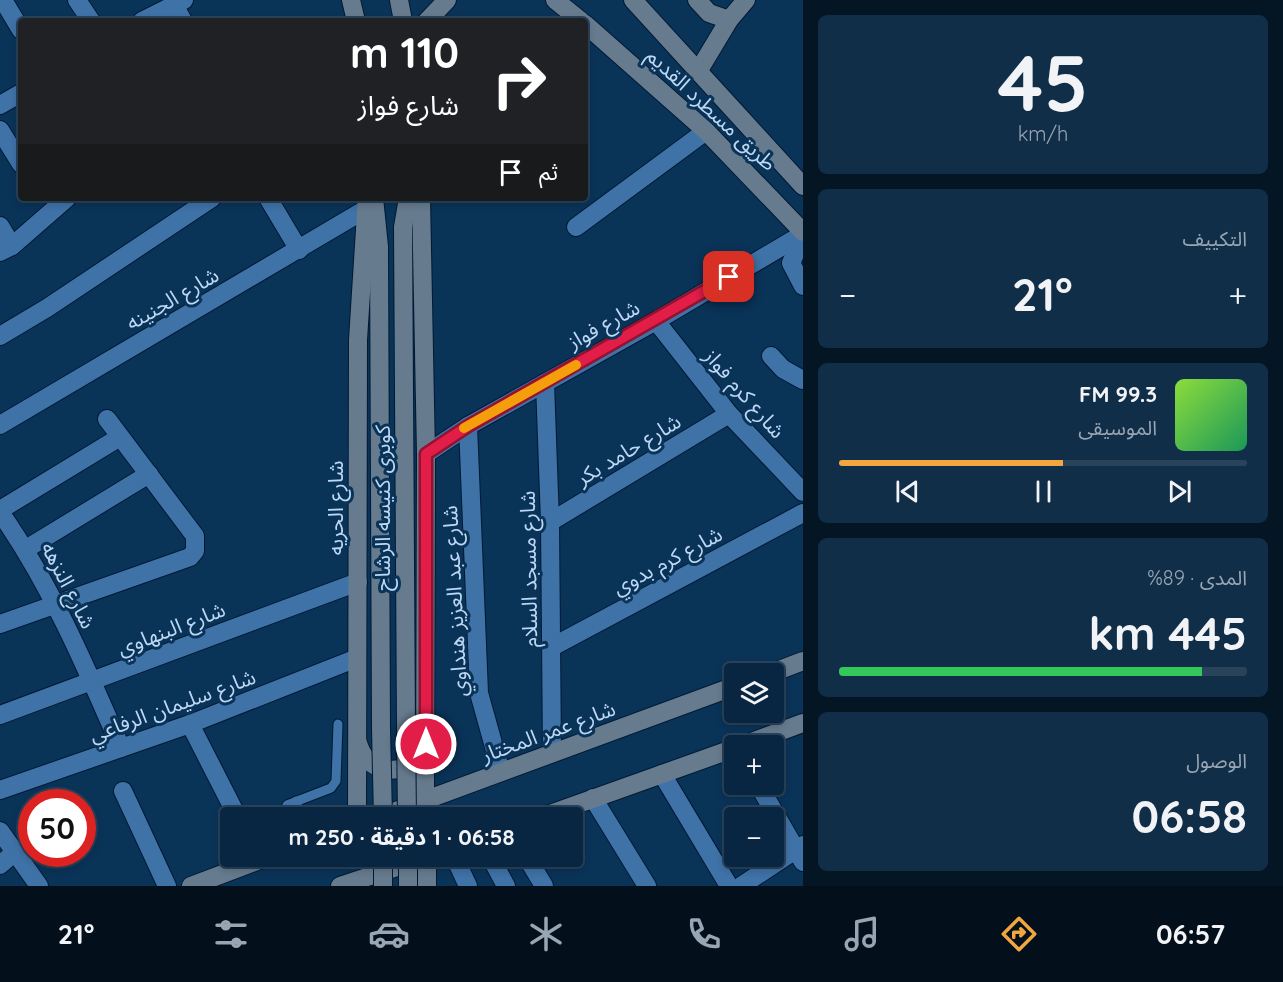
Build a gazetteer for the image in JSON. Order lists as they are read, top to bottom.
{
  "streets": {
    "main road": [
      "طريق مسطرد القديم",
      "شارع الحريه",
      "كوبرى كنيسه الرشاح",
      "شارع عمر المختار"
    ],
    "street": [
      "شارع الجنينه",
      "شارع فواز",
      "شارع كرم فواز",
      "شارع حامد بكر",
      "شارع كرم بدوي",
      "شارع مسجد السلام",
      "شارع النزهه",
      "شارع عبد العزيز هنداوي",
      "شارع البنهاوي",
      "شارع سليمان الرفاعي"
    ]
  },
  "crossings": [
    ["طريق مسطرد القديم", "شارع فواز"],
    ["شارع الجنينه", "شارع الحريه"],
    ["شارع الجنينه", "كوبرى كنيسه الرشاح"],
    ["شارع فواز", "شارع كرم فواز"],
    ["شارع فواز", "شارع مسجد السلام"],
    ["شارع فواز", "شارع عبد العزيز هنداوي"],
    ["شارع كرم فواز", "شارع حامد بكر"],
    ["شارع حامد بكر", "شارع مسجد السلام"],
    ["شارع الحريه", "كوبرى كنيسه الرشاح"],
    ["شارع الحريه", "شارع البنهاوي"],
    ["شارع الحريه", "شارع سليمان الرفاعي"],
    ["شارع كرم بدوي", "شارع مسجد السلام"],
    ["شارع مسجد السلام", "شارع عمر المختار"],
    ["شارع النزهه", "شارع البنهاوي"],
    ["شارع النزهه", "شارع سليمان الرفاعي"],
    ["شارع عبد العزيز هنداوي", "شارع عمر المختار"]
  ],
  "page": {
    "tile": [
      ["45", "km/h"],
      "التكييف",
      ["المدى · 89%", "445 km"],
      ["الوصول", "06:58"]
    ],
    "turn": ["110 m", "شارع فواز"],
    "then": "ثم",
    "heat": ["−", "21°", "+"],
    "song": ["99.3 FM", "الموسيقى"],
    "map_buttons": ["+", "−"],
    "limit": "50",
    "trip": "06:58 · 1 دقيقة · 250 m",
    "tabs": ["06:57", "21°"]
  }
}
